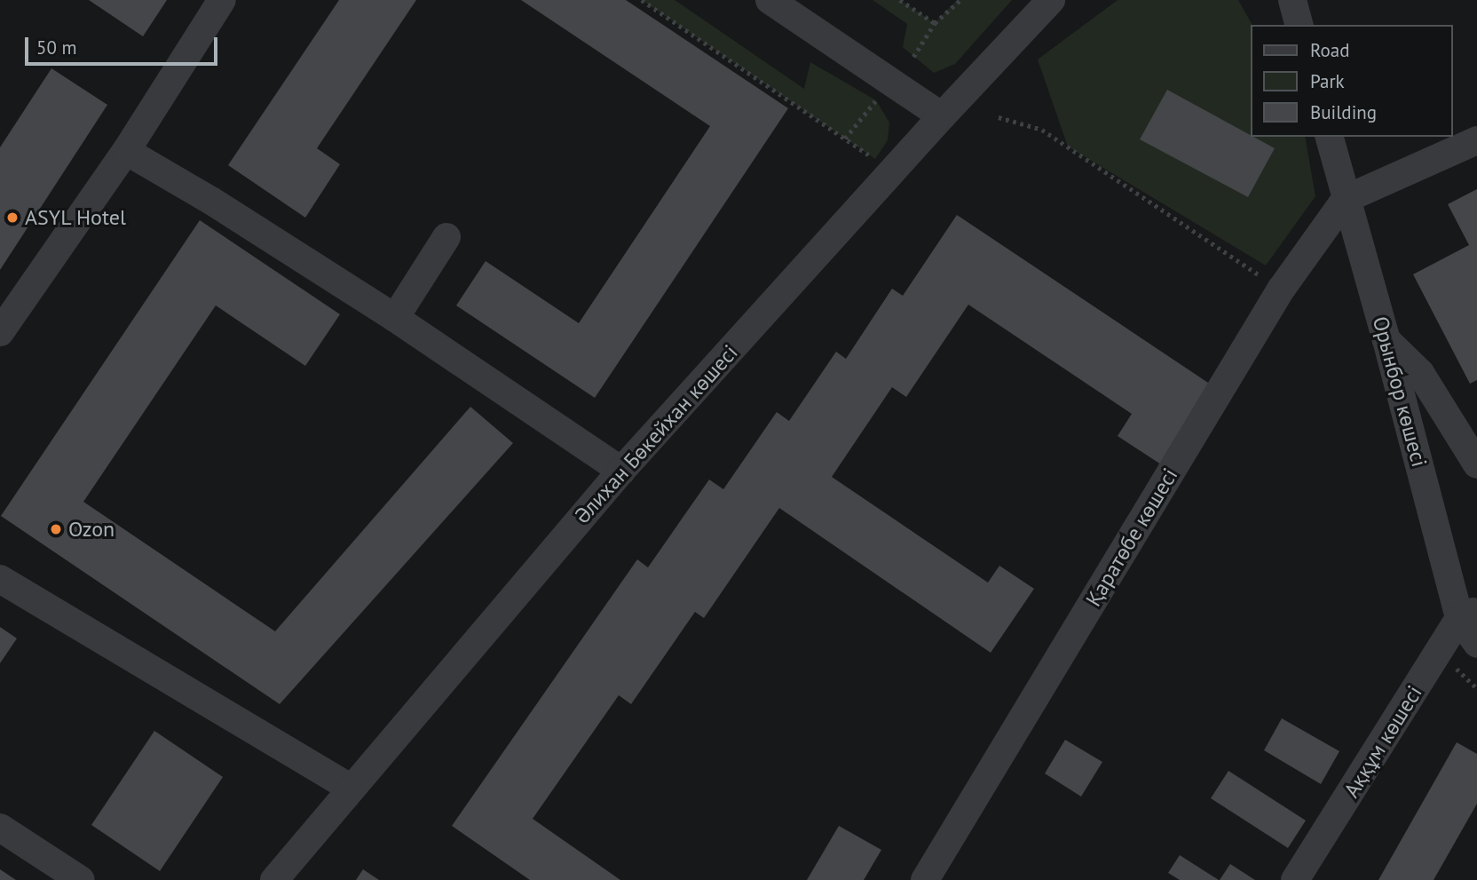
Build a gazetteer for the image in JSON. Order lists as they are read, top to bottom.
{
  "streets": {
    "street": [
      "Орынбор көшесі",
      "Әлихан Бөкейхан көшесі",
      "Қаратөбе көшесі",
      "Аққұм көшесі"
    ]
  },
  "crossings": [
    ["Орынбор көшесі", "Қаратөбе көшесі"],
    ["Орынбор көшесі", "Аққұм көшесі"]
  ],
  "places": ["ASYL Hotel", "Ozon"],
  "legend": ["Road", "Park", "Building"],
  "scale_bar": "50 m"
}
